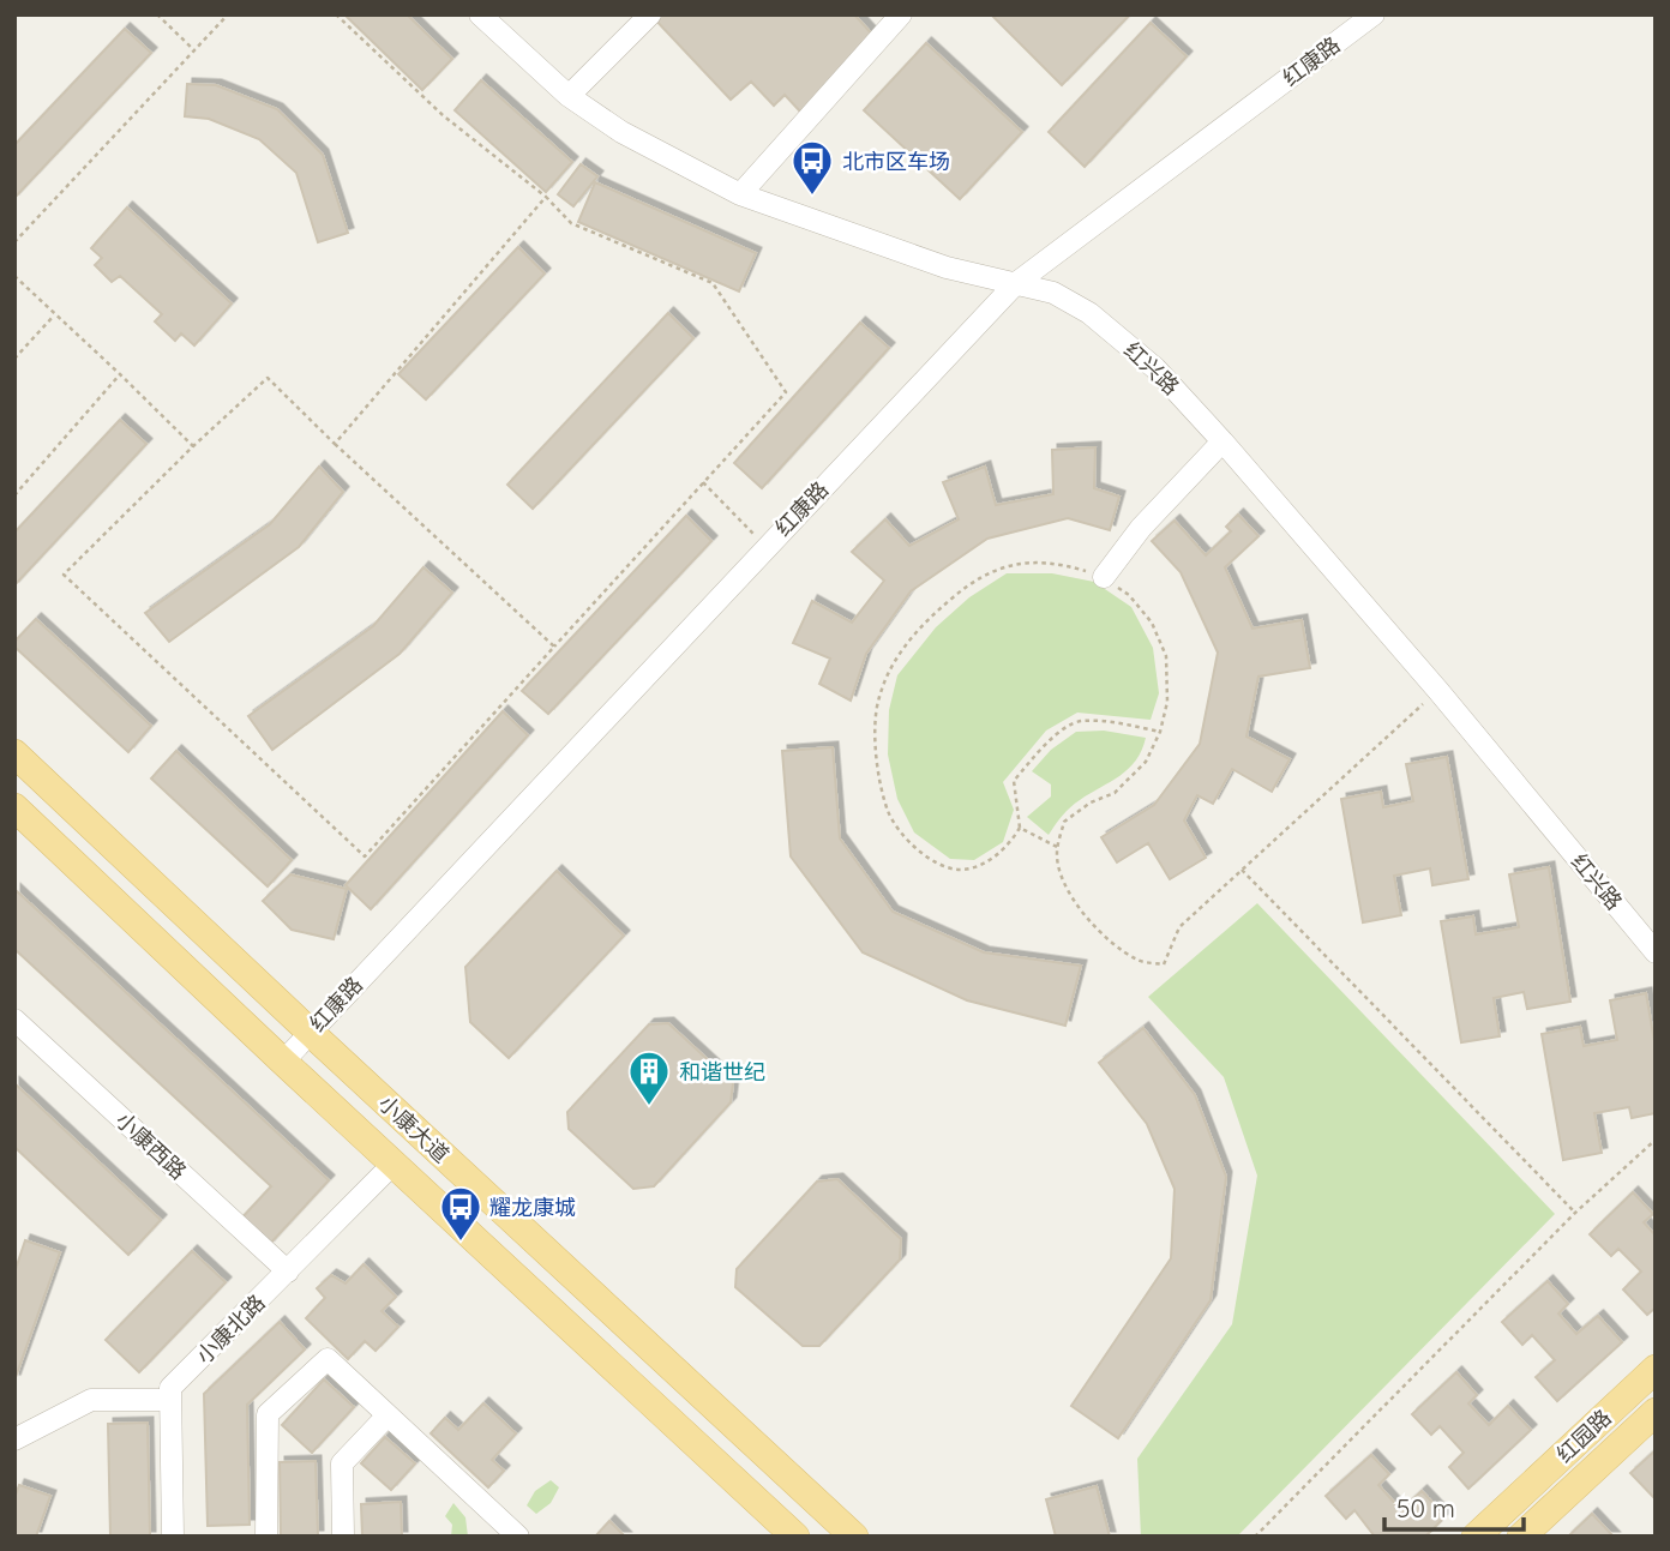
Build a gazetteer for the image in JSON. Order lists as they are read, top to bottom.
{
  "streets": {
    "main road": ["小康大道", "红园路"],
    "street": [
      "红康路",
      "红兴路",
      "小康西路",
      "小康北路"
    ]
  },
  "crossings": [
    ["红康路", "红兴路"],
    ["红康路", "小康大道"],
    ["小康大道", "小康北路"],
    ["小康西路", "小康北路"]
  ],
  "places": {
    "bus stop": ["北市区车场", "耀龙康城"],
    "building": ["和谐世纪"]
  },
  "scale_bar": "50 m"
}
